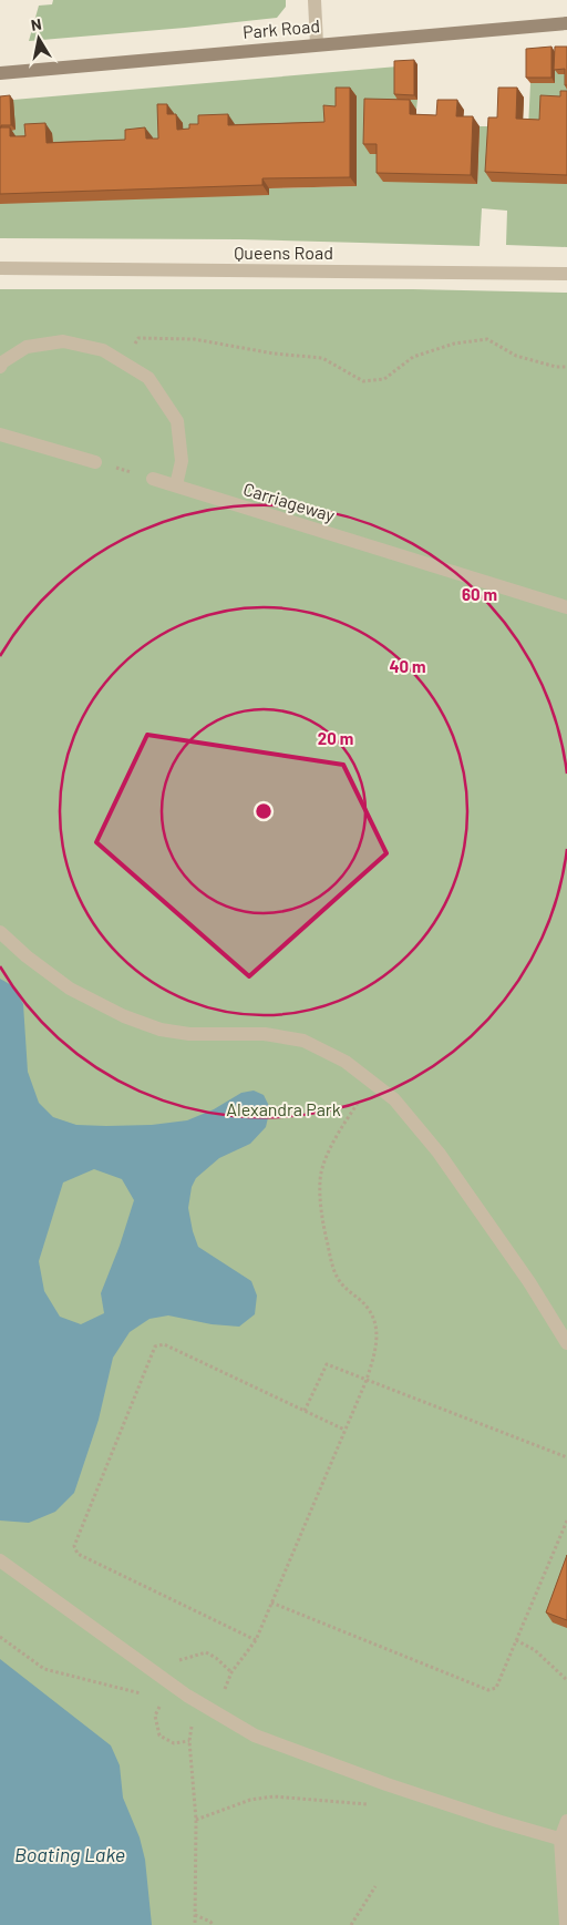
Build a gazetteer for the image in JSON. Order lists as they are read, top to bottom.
{
  "streets": {
    "street": ["Park Road", "Queens Road", "Carriageway"]
  },
  "water": ["Boating Lake"],
  "parks": ["Alexandra Park"],
  "north": "top",
  "rings": ["60 m", "40 m", "20 m"]
}
